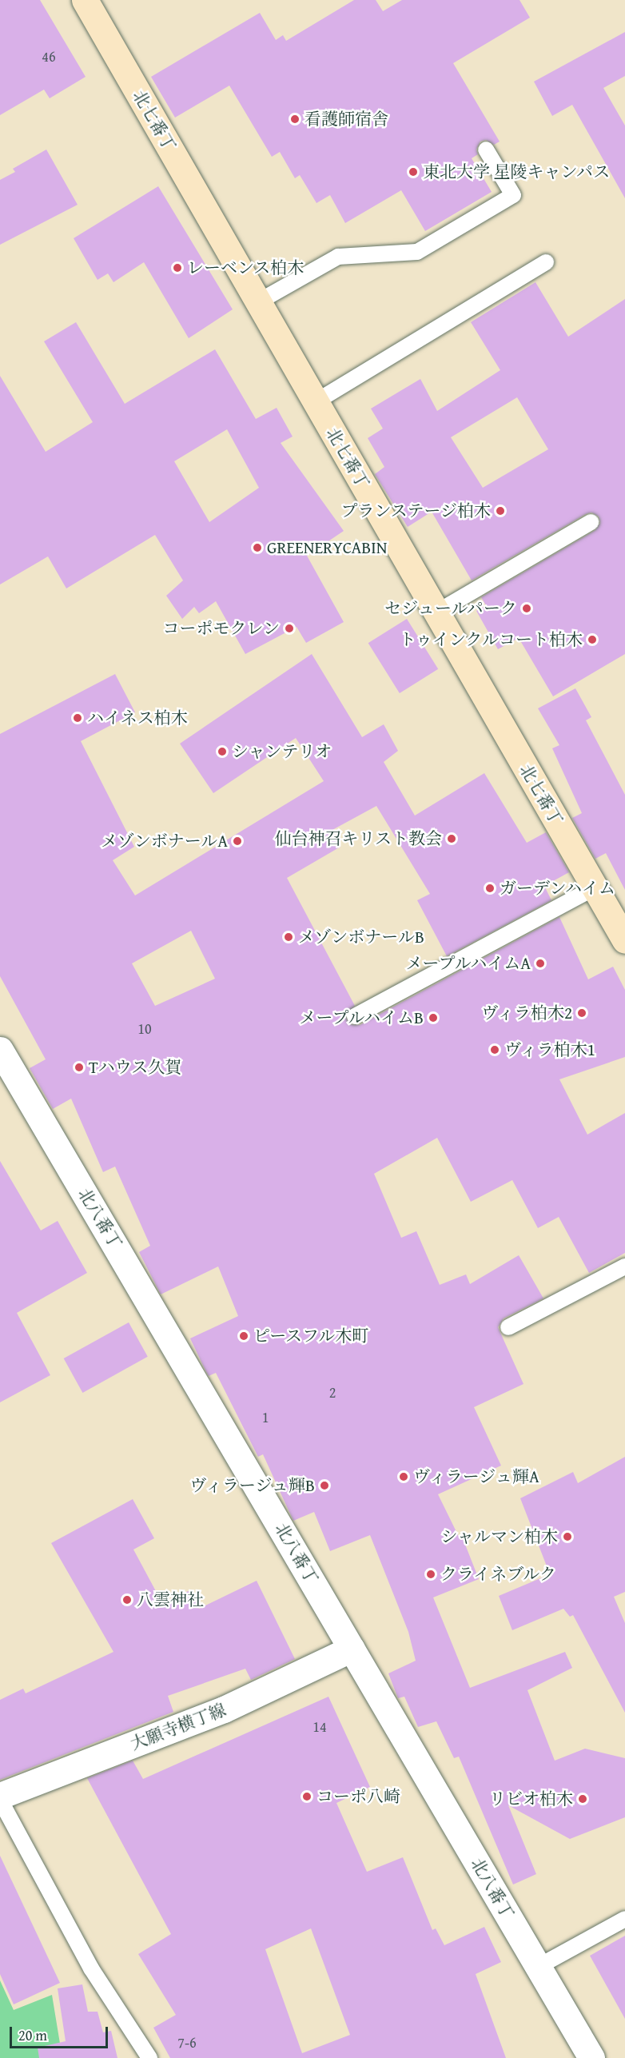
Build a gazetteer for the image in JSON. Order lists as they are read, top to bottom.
{
  "streets": {
    "street": ["北七番丁", "北八番丁", "大願寺横丁線"]
  },
  "crossings": [
    ["北八番丁", "大願寺横丁線"]
  ],
  "places": [
    "看護師宿舎",
    "東北大学 星陵キャンパス",
    "レーベンス柏木",
    "プランステージ柏木",
    "GREENERYCABIN",
    "セジュールパーク",
    "コーポモクレン",
    "トゥインクルコート柏木",
    "ハイネス柏木",
    "シャンテリオ",
    "仙台神召キリスト教会",
    "メゾンボナールA",
    "ガーデンハイム",
    "メゾンボナールB",
    "メープルハイムA",
    "ヴィラ柏木2",
    "メープルハイムB",
    "ヴィラ柏木1",
    "Tハウス久賀",
    "ピースフル木町",
    "ヴィラージュ輝A",
    "ヴィラージュ輝B",
    "シャルマン柏木",
    "クライネブルク",
    "八雲神社",
    "コーポ八崎",
    "リビオ柏木"
  ],
  "house_numbers": [
    "46",
    "10",
    "2",
    "1",
    "14",
    "7-6"
  ],
  "scale_bar": "20 m"
}
